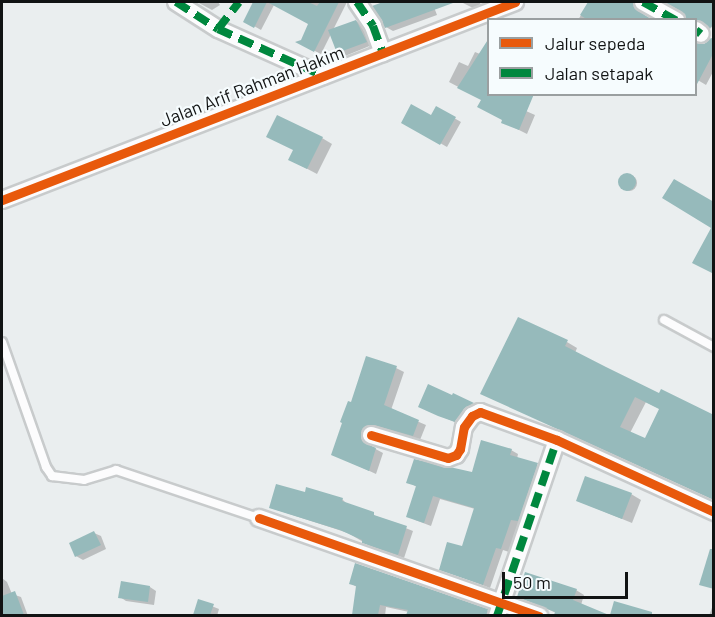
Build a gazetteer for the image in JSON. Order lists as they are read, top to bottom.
{
  "streets": {
    "street": ["Jalan Arif Rahman Hakim"]
  },
  "legend": ["Jalur sepeda", "Jalan setapak"],
  "scale_bar": "50 m"
}
